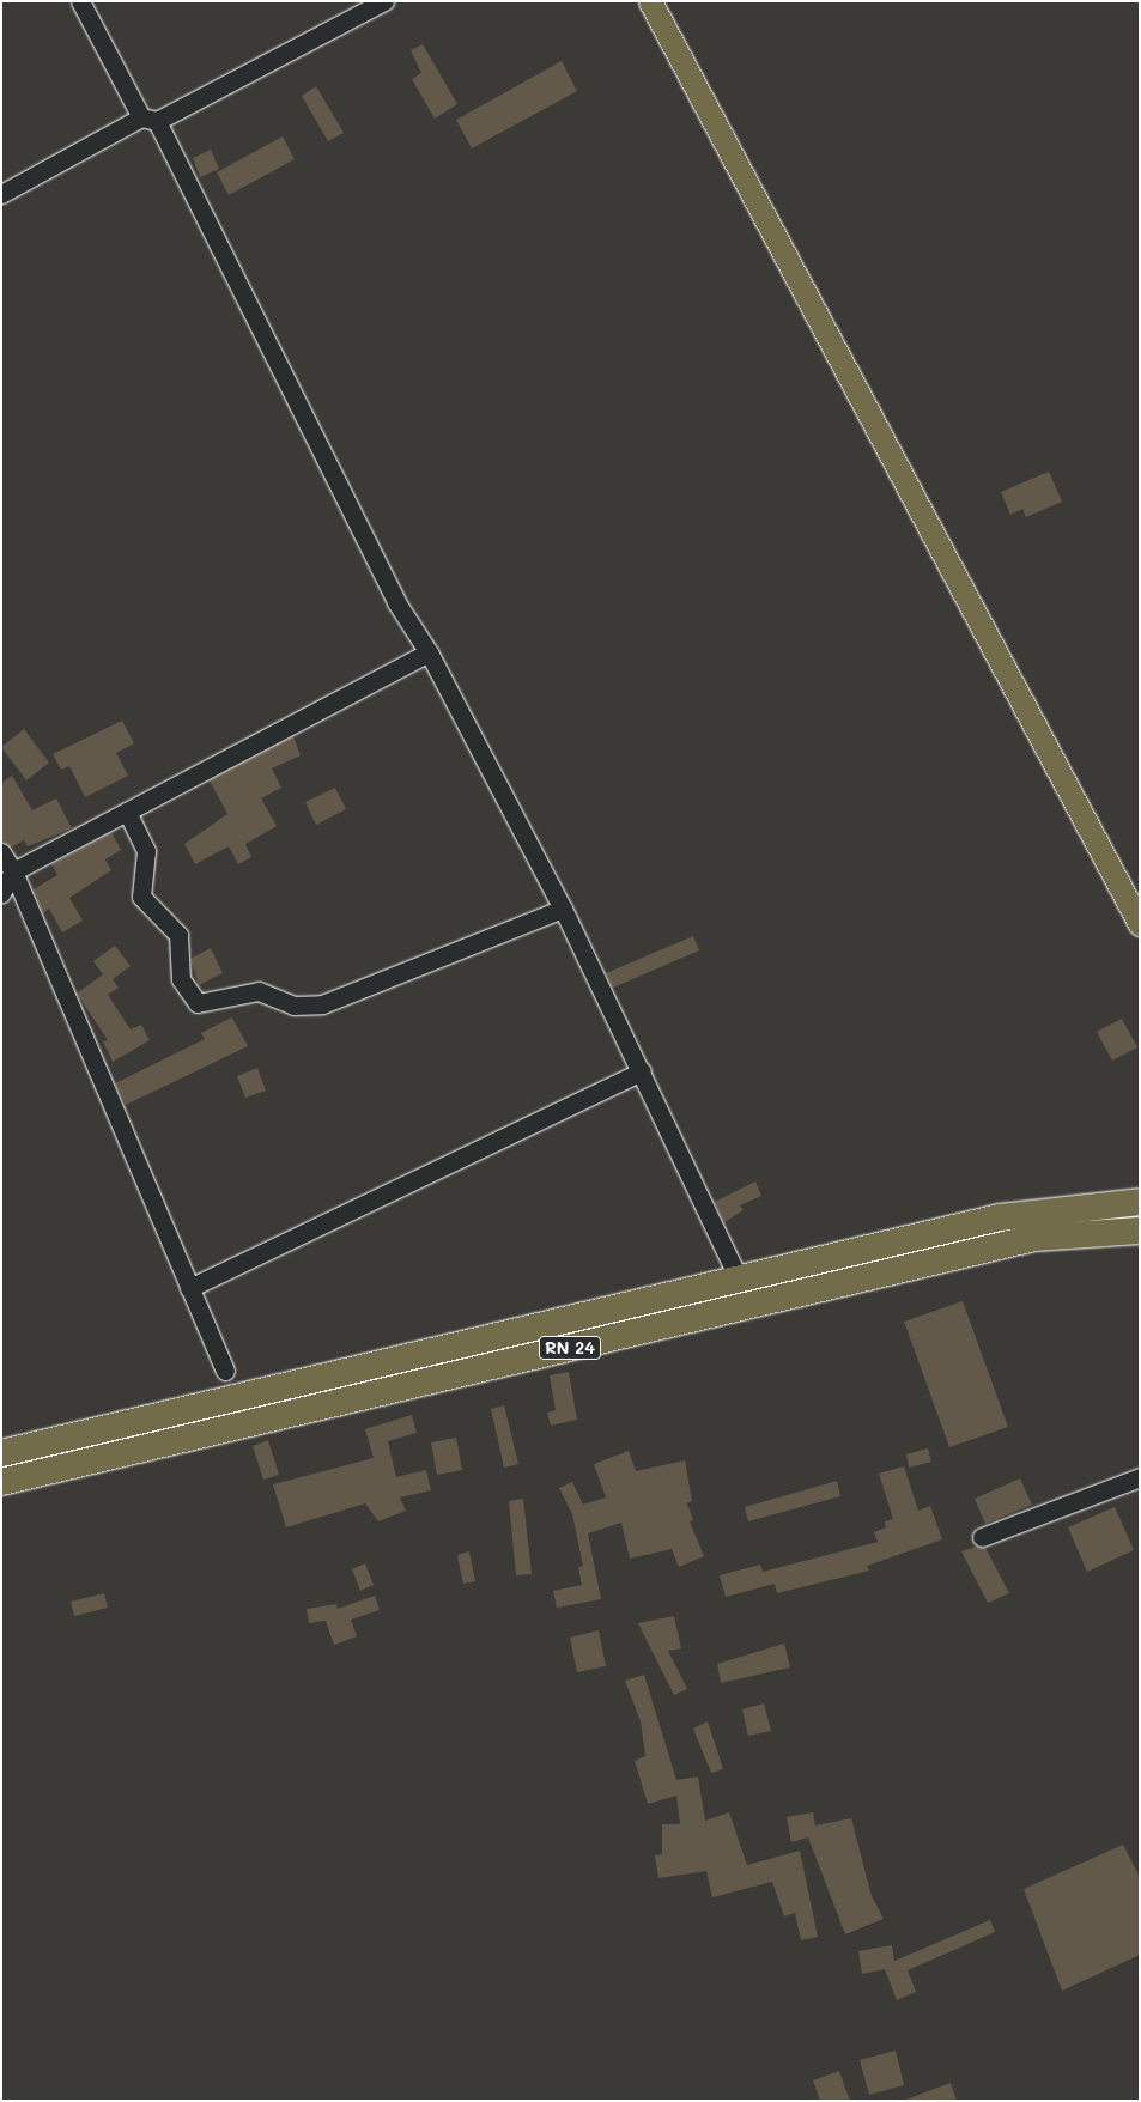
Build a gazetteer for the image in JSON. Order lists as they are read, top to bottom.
{
  "streets": {
    "highway": ["RN 24"]
  }
}
